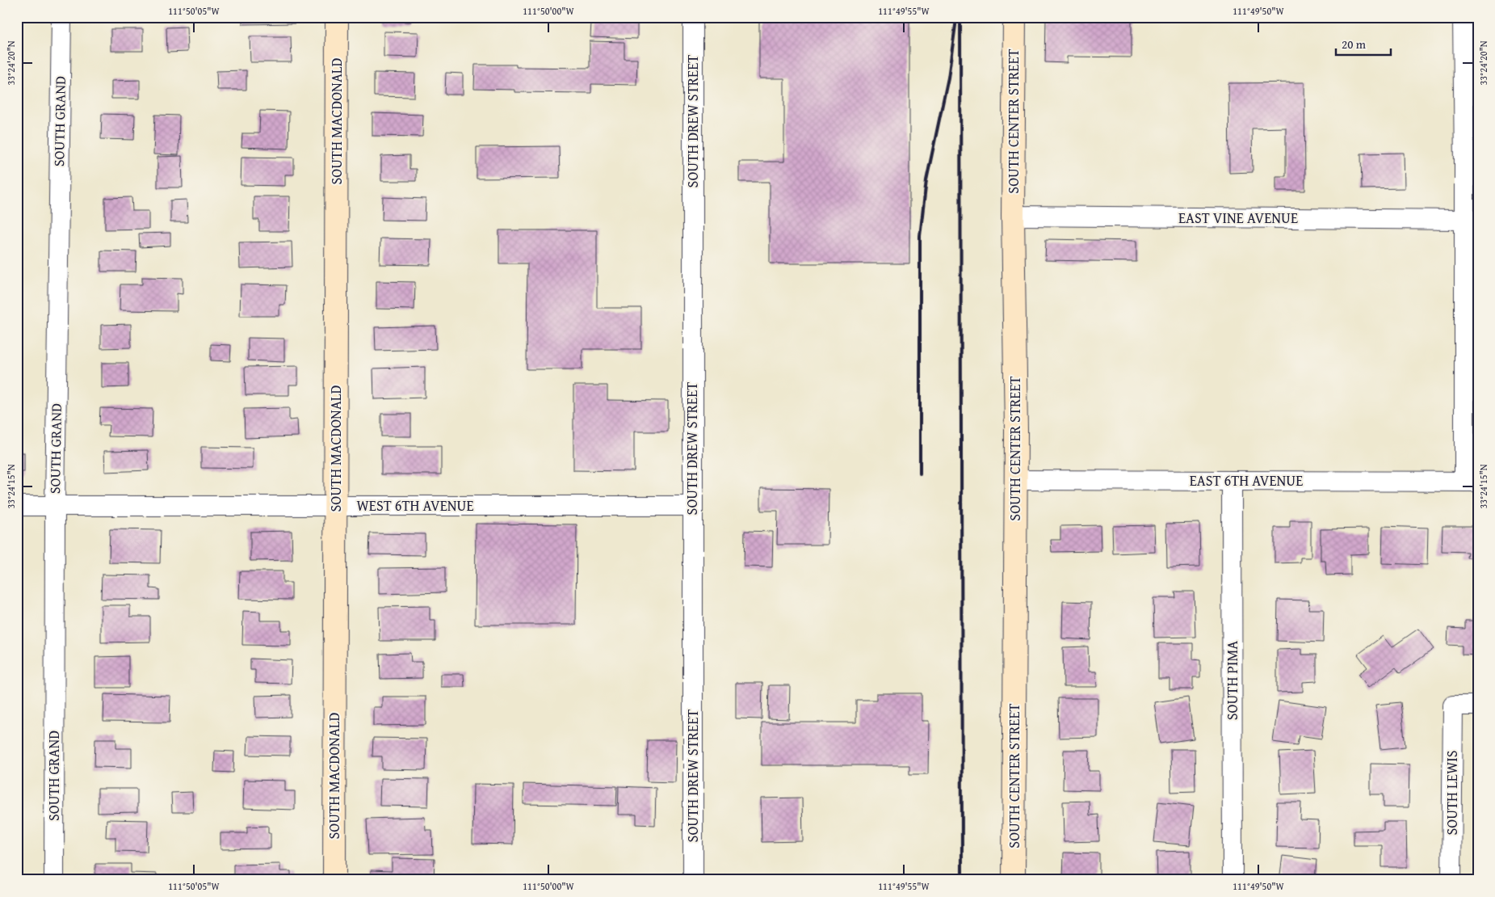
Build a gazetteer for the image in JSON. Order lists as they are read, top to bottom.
{
  "streets": {
    "street": [
      "SOUTH GRAND",
      "SOUTH MACDONALD",
      "SOUTH DREW STREET",
      "SOUTH CENTER STREET",
      "EAST VINE AVENUE",
      "EAST 6TH AVENUE",
      "WEST 6TH AVENUE",
      "SOUTH PIMA",
      "SOUTH LEWIS"
    ]
  },
  "crossings": [
    ["SOUTH GRAND", "WEST 6TH AVENUE"],
    ["SOUTH MACDONALD", "WEST 6TH AVENUE"],
    ["SOUTH DREW STREET", "WEST 6TH AVENUE"],
    ["SOUTH CENTER STREET", "EAST VINE AVENUE"],
    ["SOUTH CENTER STREET", "EAST 6TH AVENUE"],
    ["EAST 6TH AVENUE", "SOUTH PIMA"]
  ],
  "scale_bar": "20 m",
  "coordinates": [
    "111°50'05\"W",
    "111°50'00\"W",
    "111°49'55\"W",
    "111°49'50\"W",
    "33°24'20\"N",
    "33°24'15\"N"
  ]
}
